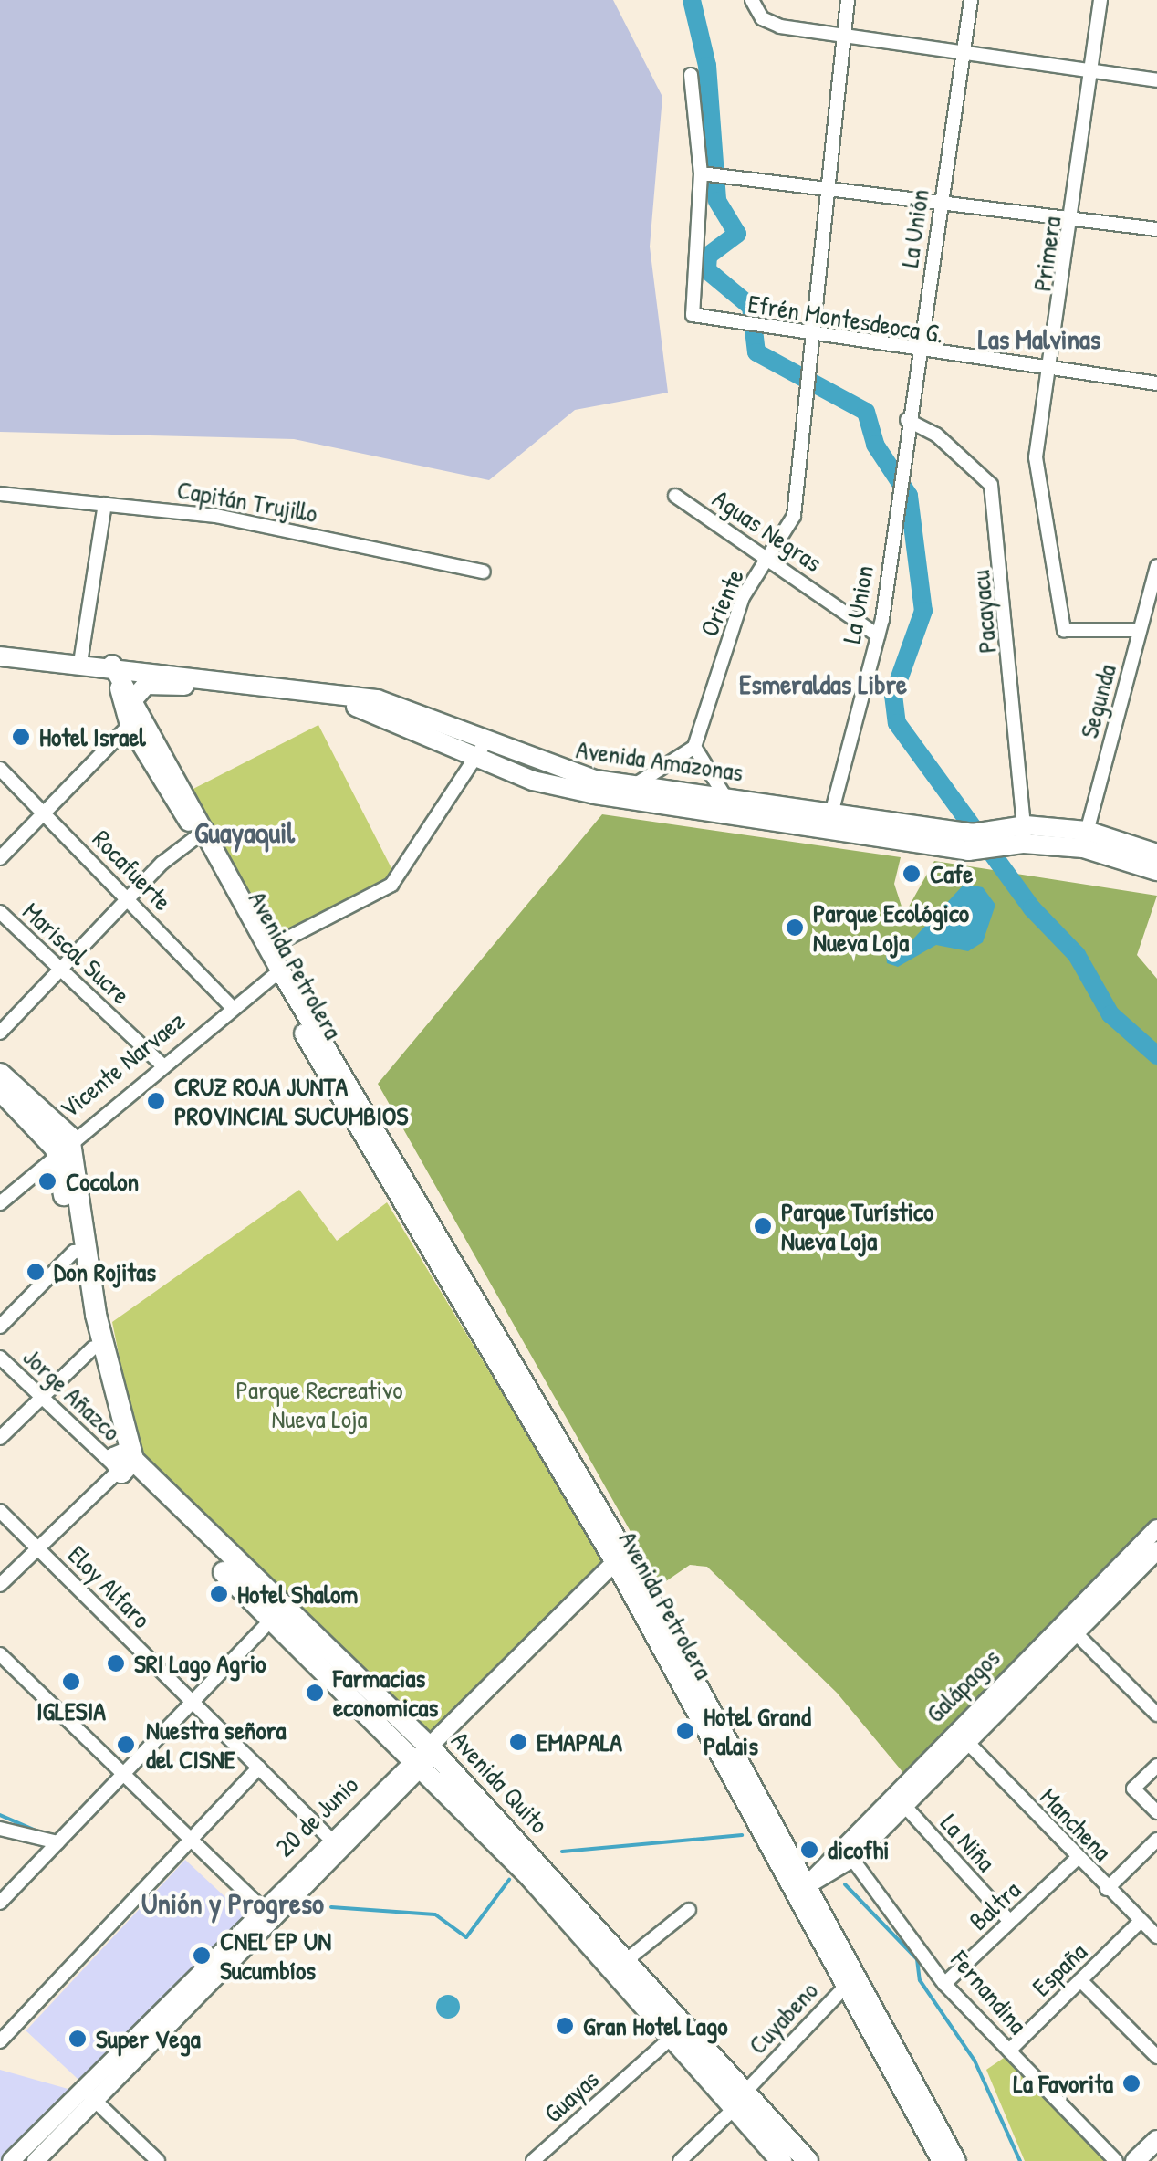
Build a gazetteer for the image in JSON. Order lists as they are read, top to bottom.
{
  "streets": {
    "highway": ["Avenida Quito"],
    "main road": ["Avenida Amazonas", "Avenida Petrolera"],
    "street": [
      "La Unión",
      "Primera",
      "Efrén Montesdeoca G.",
      "Capitán Trujillo",
      "Aguas Negras",
      "Oriente",
      "La Union",
      "Pacayacu",
      "Segunda",
      "Rocafuerte",
      "Mariscal Sucre",
      "Vicente Narvaez",
      "Jorge Añazco",
      "Eloy Alfaro",
      "Galápagos",
      "20 de Junio",
      "Manchena",
      "La Niña",
      "Baltra",
      "España",
      "Fernandina",
      "Cuyabeno",
      "Guayas"
    ]
  },
  "crossings": [
    ["La Unión", "Efrén Montesdeoca G."],
    ["La Unión", "La Union"],
    ["La Unión", "Pacayacu"],
    ["Primera", "Efrén Montesdeoca G."],
    ["Primera", "Segunda"],
    ["Efrén Montesdeoca G.", "Oriente"],
    ["Aguas Negras", "Oriente"],
    ["Aguas Negras", "La Union"],
    ["La Union", "Avenida Amazonas"],
    ["Pacayacu", "Avenida Amazonas"],
    ["Segunda", "Avenida Amazonas"],
    ["Avenida Amazonas", "Avenida Petrolera"],
    ["Rocafuerte", "Vicente Narvaez"],
    ["Mariscal Sucre", "Vicente Narvaez"],
    ["Avenida Petrolera", "Vicente Narvaez"],
    ["Avenida Petrolera", "Galápagos"],
    ["Avenida Petrolera", "20 de Junio"],
    ["Avenida Petrolera", "Cuyabeno"],
    ["Jorge Añazco", "Avenida Quito"],
    ["Eloy Alfaro", "20 de Junio"],
    ["Galápagos", "Manchena"],
    ["Galápagos", "La Niña"],
    ["Galápagos", "Fernandina"],
    ["Avenida Quito", "20 de Junio"],
    ["Avenida Quito", "Cuyabeno"],
    ["Avenida Quito", "Guayas"],
    ["Manchena", "Baltra"],
    ["Manchena", "España"],
    ["La Niña", "Baltra"],
    ["Baltra", "Fernandina"],
    ["España", "Fernandina"]
  ],
  "districts": [
    "Las Malvinas",
    "Esmeraldas Libre",
    "Guayaquil",
    "Unión y Progreso"
  ],
  "parks": ["Parque Recreativo Nueva Loja"],
  "places": [
    "Hotel Israel",
    "Cafe",
    "Parque Ecológico Nueva Loja",
    "CRUZ ROJA JUNTA PROVINCIAL SUCUMBIOS",
    "Cocolon",
    "Parque Turístico Nueva Loja",
    "Don Rojitas",
    "Hotel Shalom",
    "SRI Lago Agrio",
    "IGLESIA",
    "Farmacias economicas",
    "Hotel Grand Palais",
    "EMAPALA",
    "Nuestra señora del CISNE",
    "dicofhi",
    "CNEL EP UN Sucumbíos",
    "Gran Hotel Lago",
    "Super Vega",
    "La Favorita"
  ]
}
